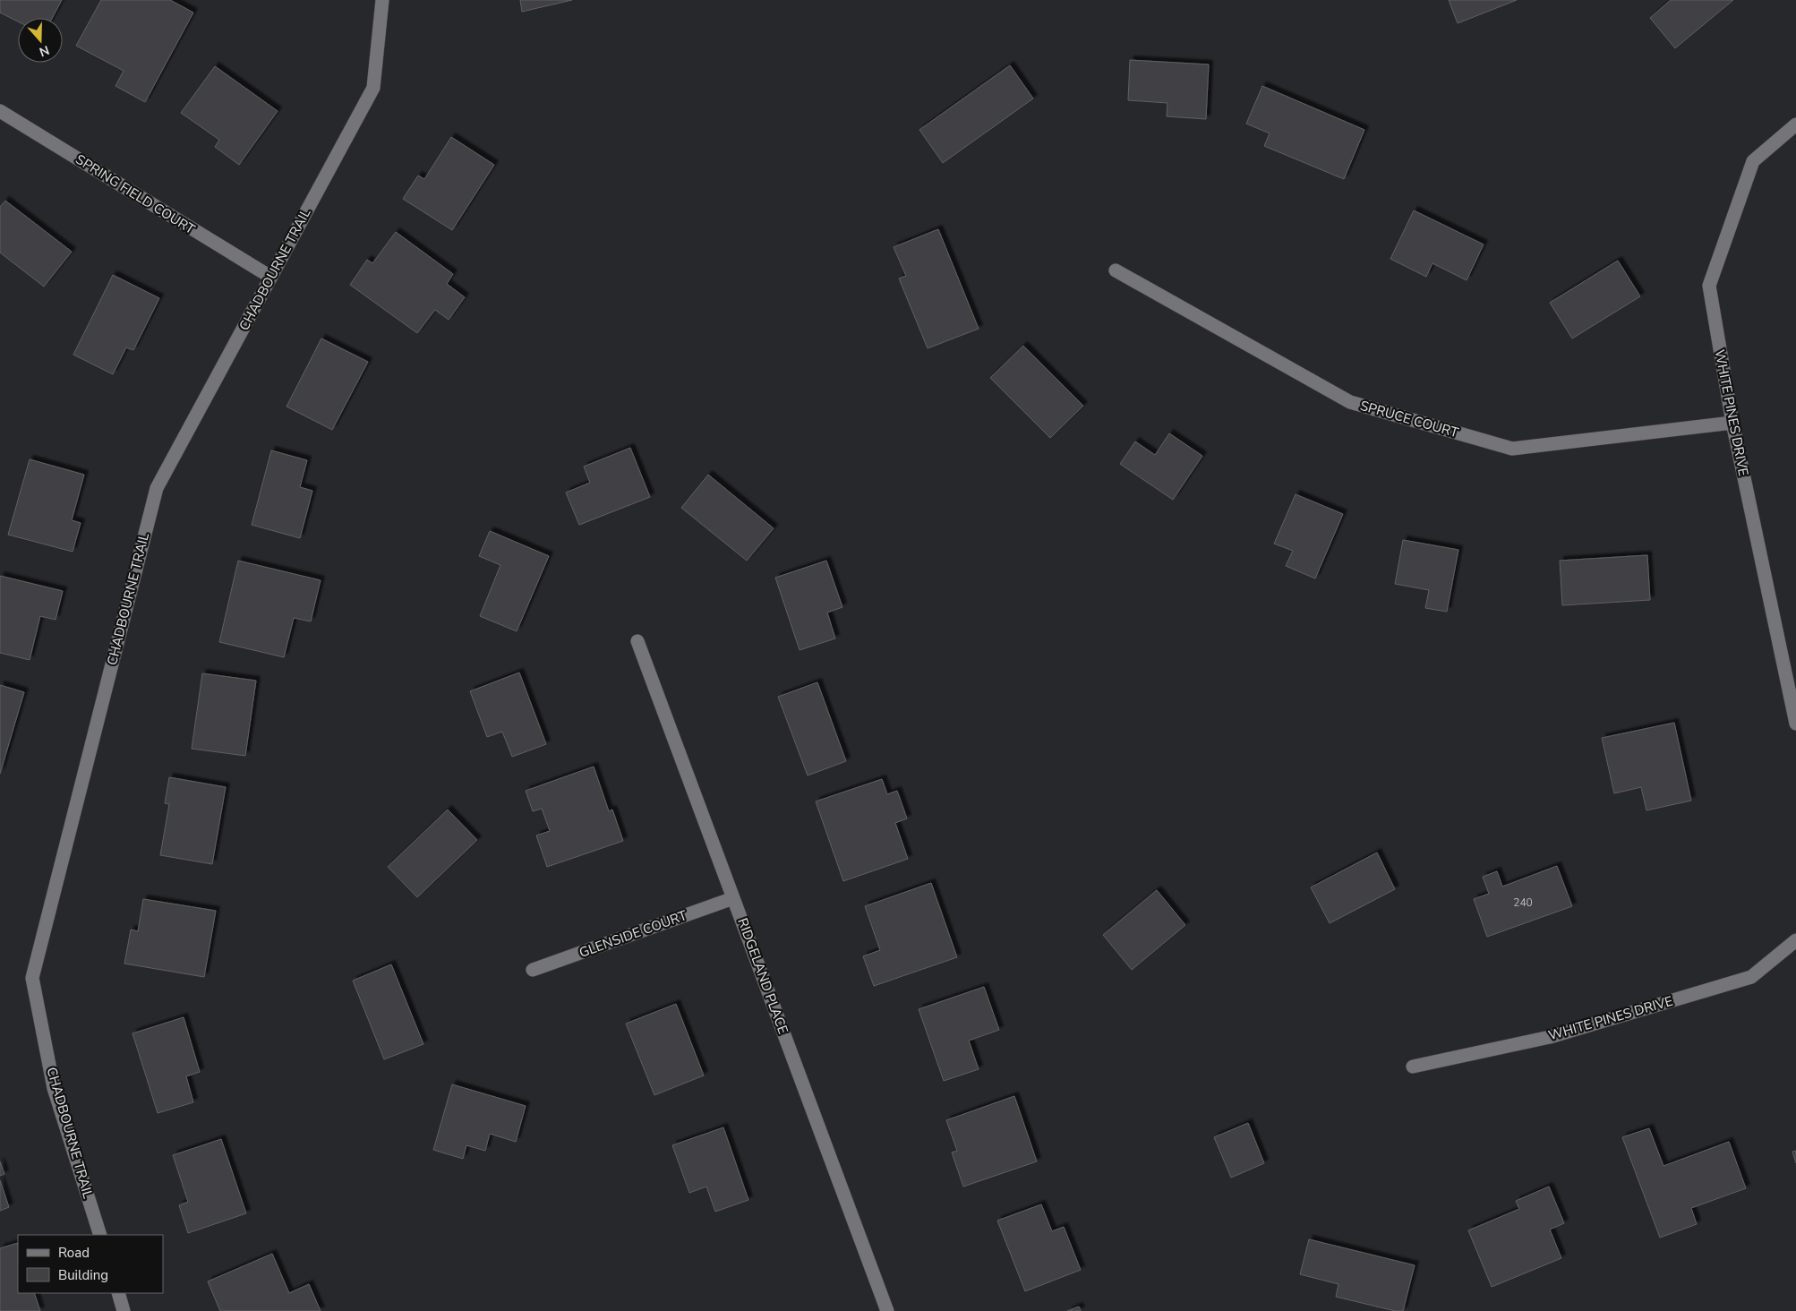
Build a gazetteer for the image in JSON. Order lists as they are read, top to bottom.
{
  "streets": {
    "street": [
      "SPRING FIELD COURT",
      "CHADBOURNE TRAIL",
      "WHITE PINES DRIVE",
      "SPRUCE COURT",
      "GLENSIDE COURT",
      "RIDGELAND PLACE"
    ]
  },
  "crossings": [
    ["SPRING FIELD COURT", "CHADBOURNE TRAIL"],
    ["WHITE PINES DRIVE", "SPRUCE COURT"],
    ["GLENSIDE COURT", "RIDGELAND PLACE"]
  ],
  "house_numbers": ["240"],
  "legend": ["Road", "Building"],
  "north": "bottom"
}
